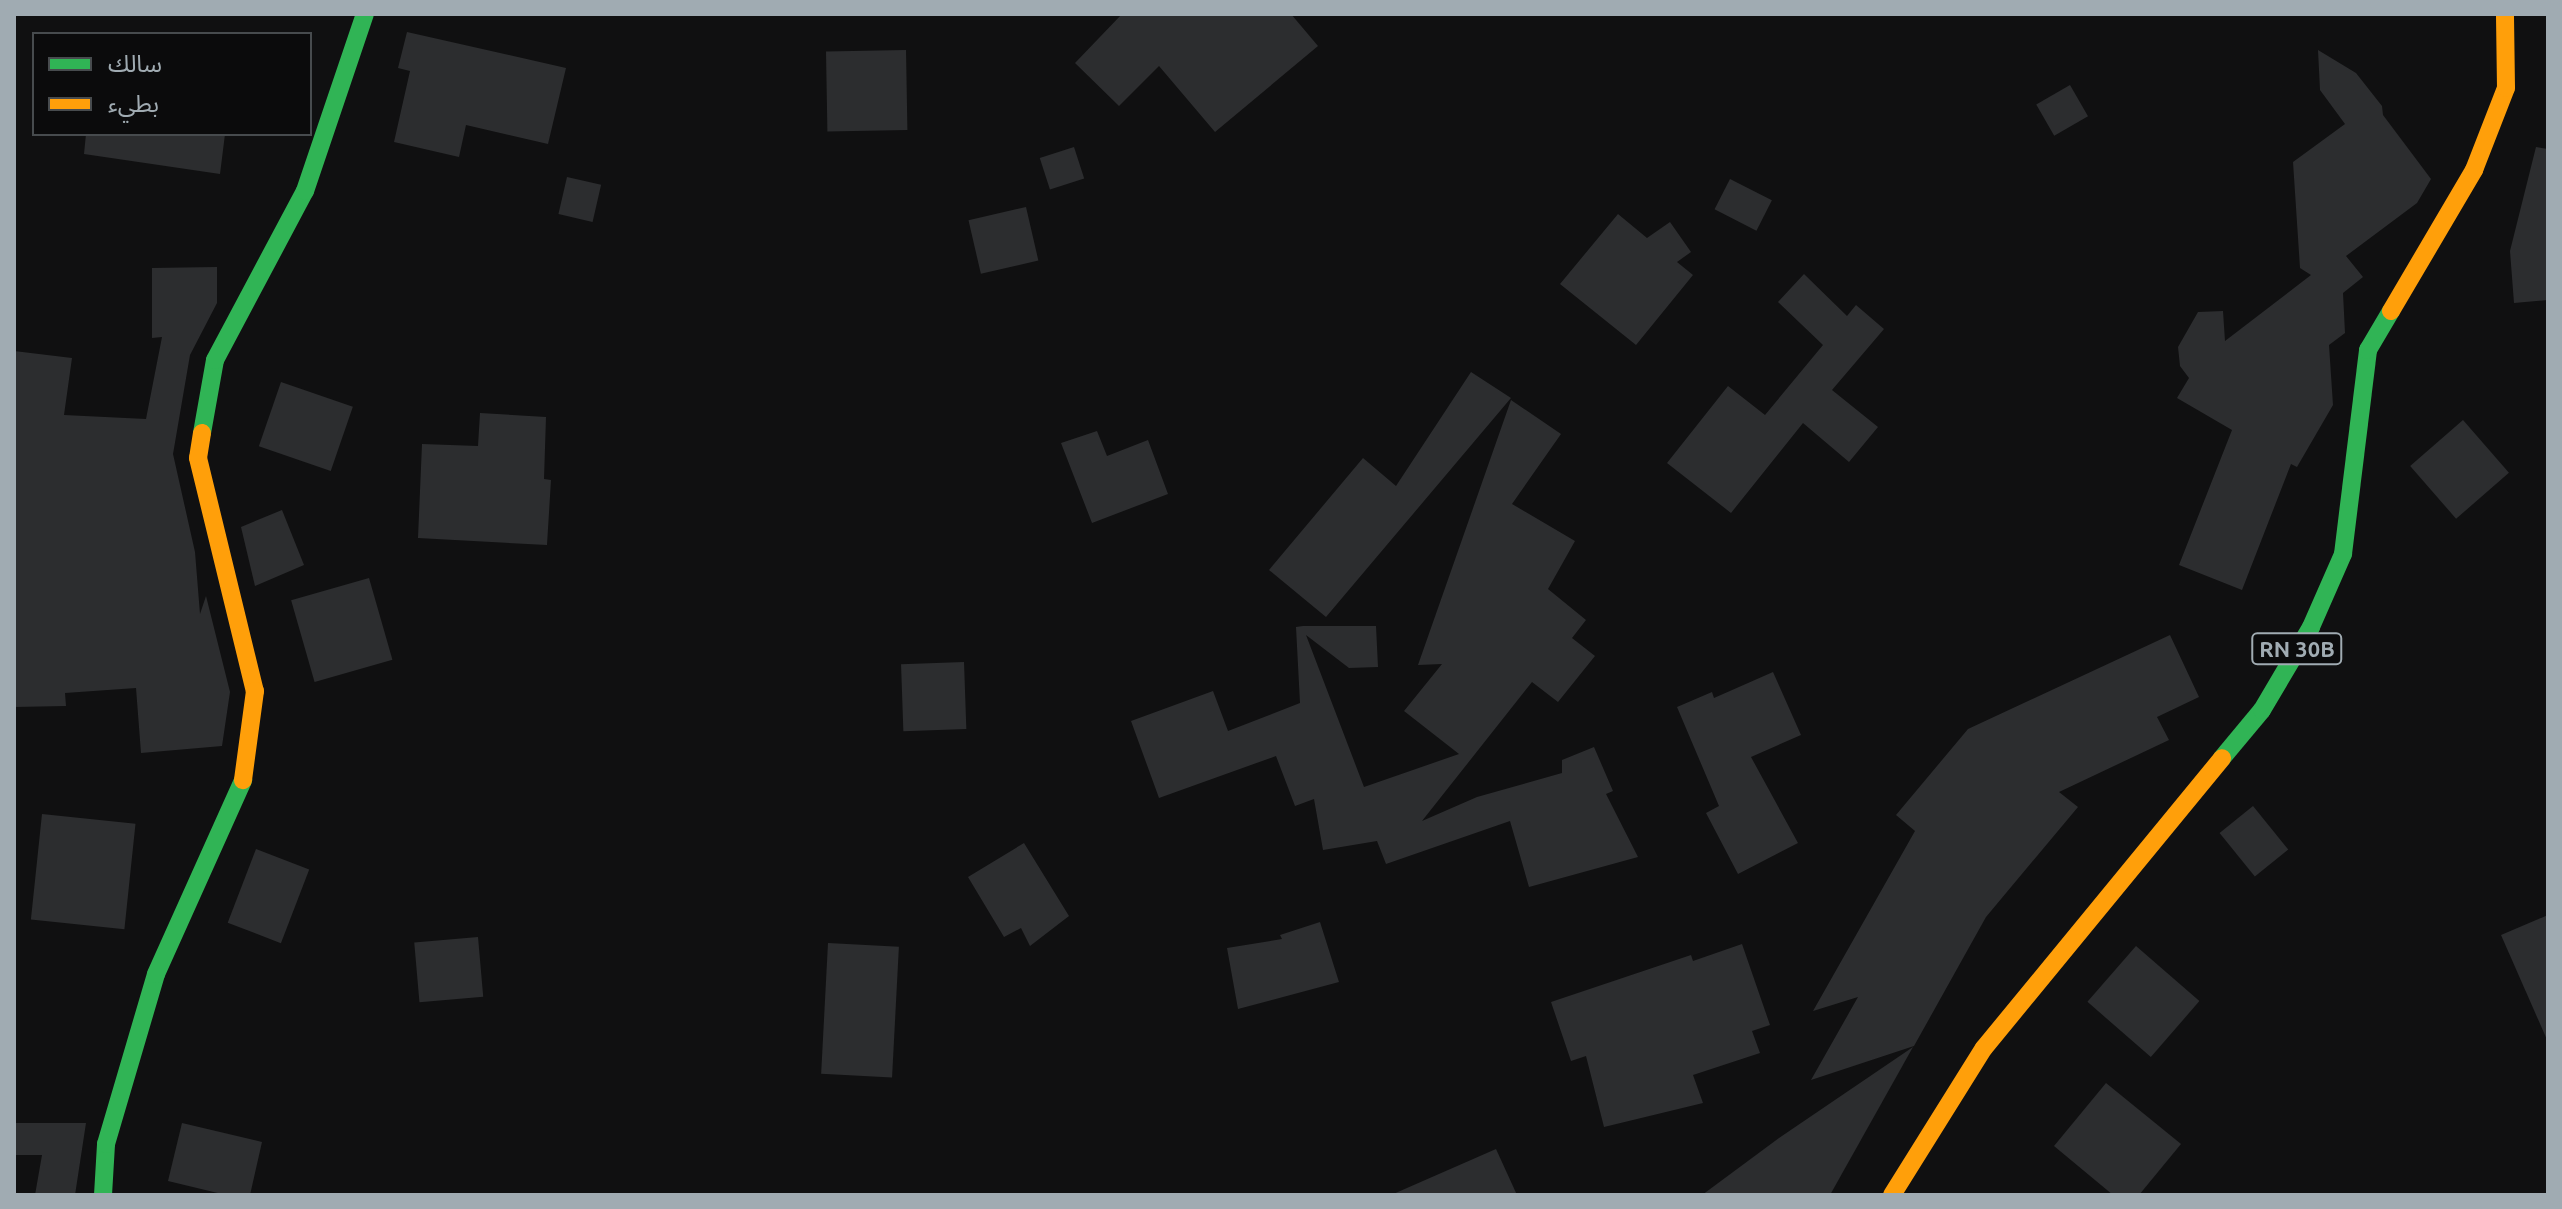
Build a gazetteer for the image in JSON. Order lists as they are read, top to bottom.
{
  "streets": {
    "main road": ["RN 30B"]
  },
  "legend": ["سالك", "بطيء"]
}
